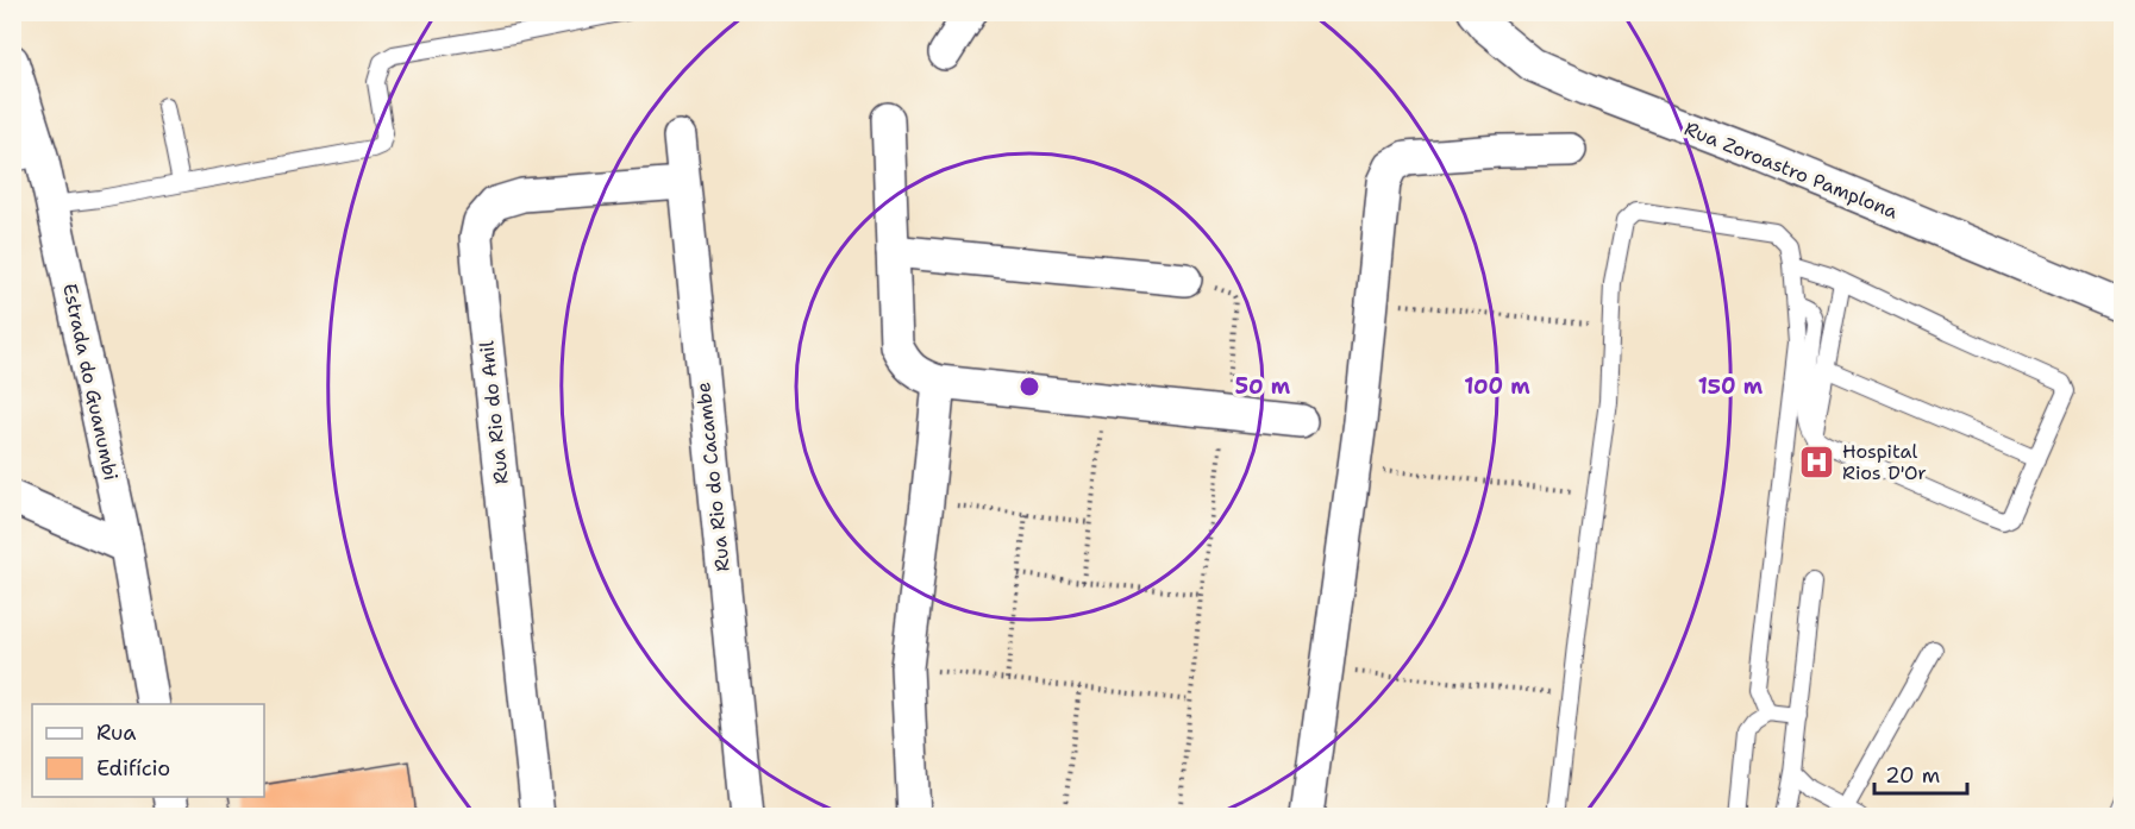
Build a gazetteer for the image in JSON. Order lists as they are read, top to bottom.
{
  "streets": {
    "street": [
      "Rua Zoroastro Pamplona",
      "Estrada do Guanumbi",
      "Rua Rio do Anil",
      "Rua Rio do Cacambe"
    ]
  },
  "crossings": [
    ["Rua Rio do Anil", "Rua Rio do Cacambe"]
  ],
  "places": {
    "hospital": ["Hospital Rios D'Or"]
  },
  "legend": ["Rua", "Edifício"],
  "scale_bar": "20 m",
  "rings": ["50 m", "100 m", "150 m"]
}
